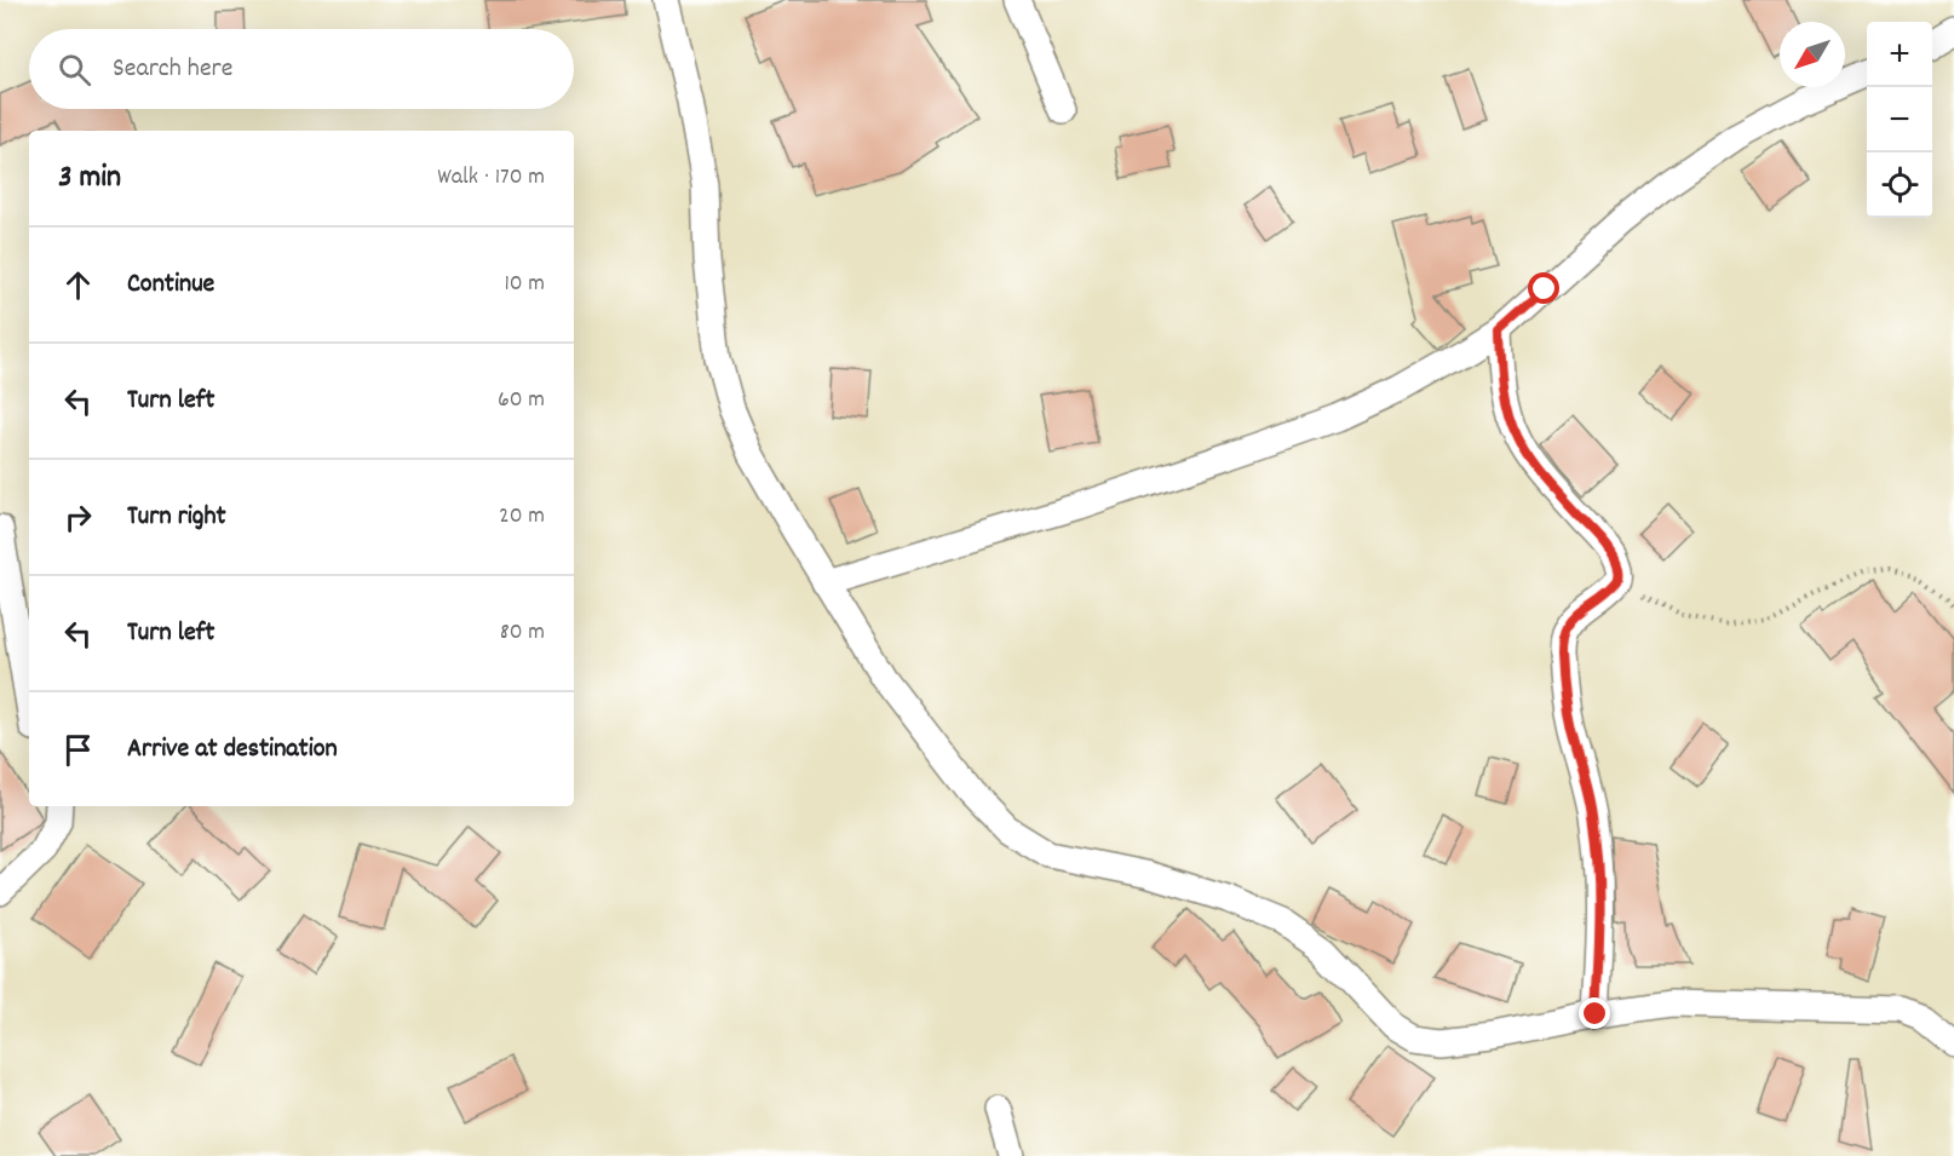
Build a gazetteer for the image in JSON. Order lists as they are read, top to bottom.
{
  "north": "bottom left",
  "page": {
    "map_buttons": ["+", "−"],
    "search": "Search here",
    "heading": ["3 min", "Walk · 170 m"],
    "list": [
      ["Continue", "10 m"],
      ["Turn left", "60 m"],
      ["Turn right", "20 m"],
      ["Turn left", "80 m"],
      "Arrive at destination"
    ]
  }
}
